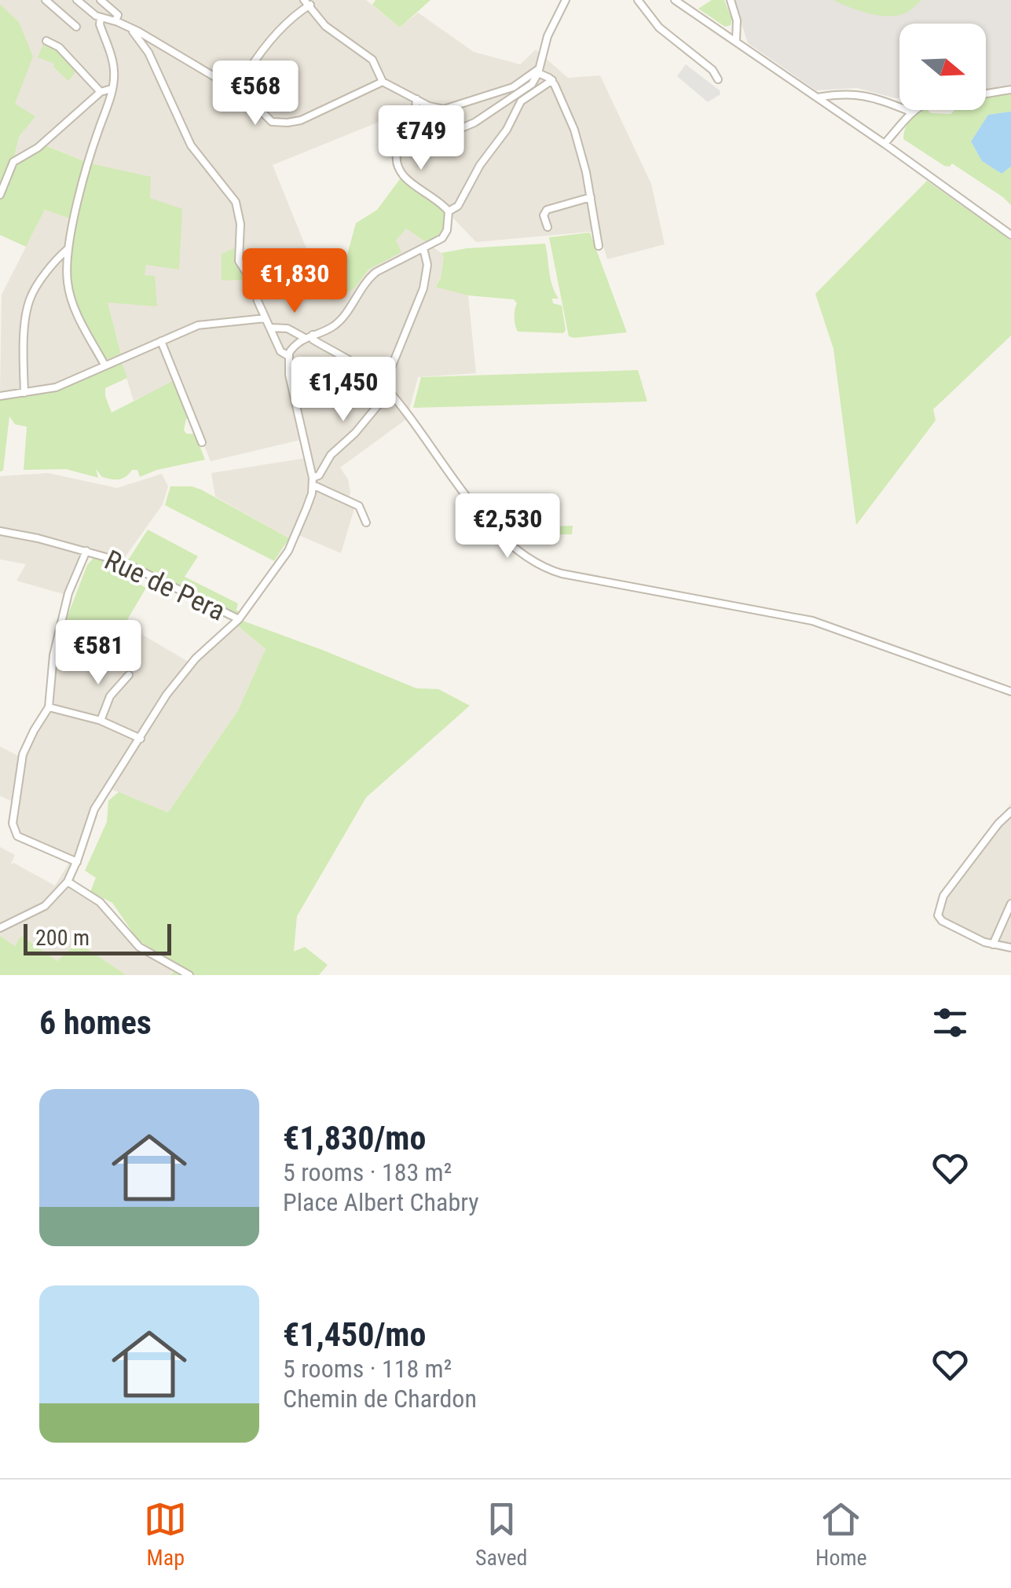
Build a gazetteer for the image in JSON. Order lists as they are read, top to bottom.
{
  "streets": {
    "street": ["Rue de Pera"]
  },
  "scale_bar": "200 m",
  "north": "right",
  "page": {
    "price": [
      "€568",
      "€749",
      "€1,830",
      "€1,450",
      "€2,530",
      "€581"
    ],
    "scale": "200 m",
    "heading": "6 homes",
    "list": [
      {
        "name": "€1,830/mo",
        "note": "5 rooms · 183 m² · Place Albert Chabry"
      },
      {
        "name": "€1,450/mo",
        "note": "5 rooms · 118 m² · Chemin de Chardon"
      }
    ],
    "tabs": ["Map", "Saved", "Home"]
  }
}
